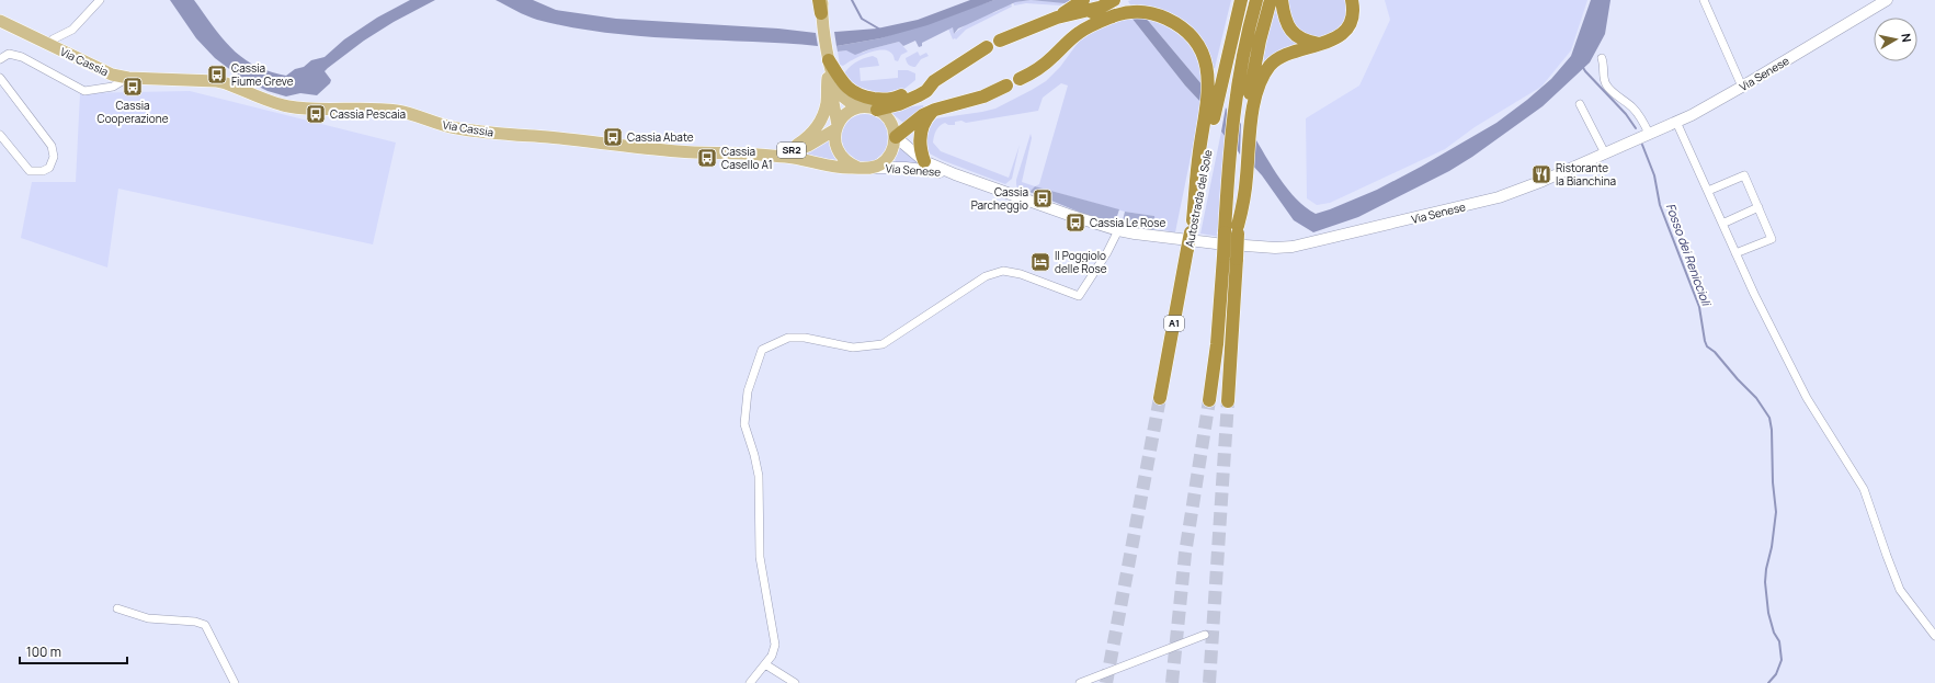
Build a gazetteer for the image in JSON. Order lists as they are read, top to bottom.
{
  "streets": {
    "highway": ["Autostrada del Sole", "A1"],
    "main road": ["Via Cassia", "Via Senese", "SR2"]
  },
  "crossings": [
    ["Via Cassia", "Via Senese"],
    ["Via Cassia", "SR2"],
    ["Via Senese", "SR2"]
  ],
  "water": ["Fosso dei Reniccioli"],
  "places": {
    "bus stop": [
      "Cassia Fiume Greve",
      "Cassia Cooperazione",
      "Cassia Pescaia",
      "Cassia Abate",
      "Cassia Casello A1",
      "Cassia Parcheggio",
      "Cassia Le Rose"
    ],
    "restaurant": ["Ristorante la Bianchina"],
    "hotel": ["Il Poggiolo delle Rose"]
  },
  "scale_bar": "100 m",
  "north": "right"
}
